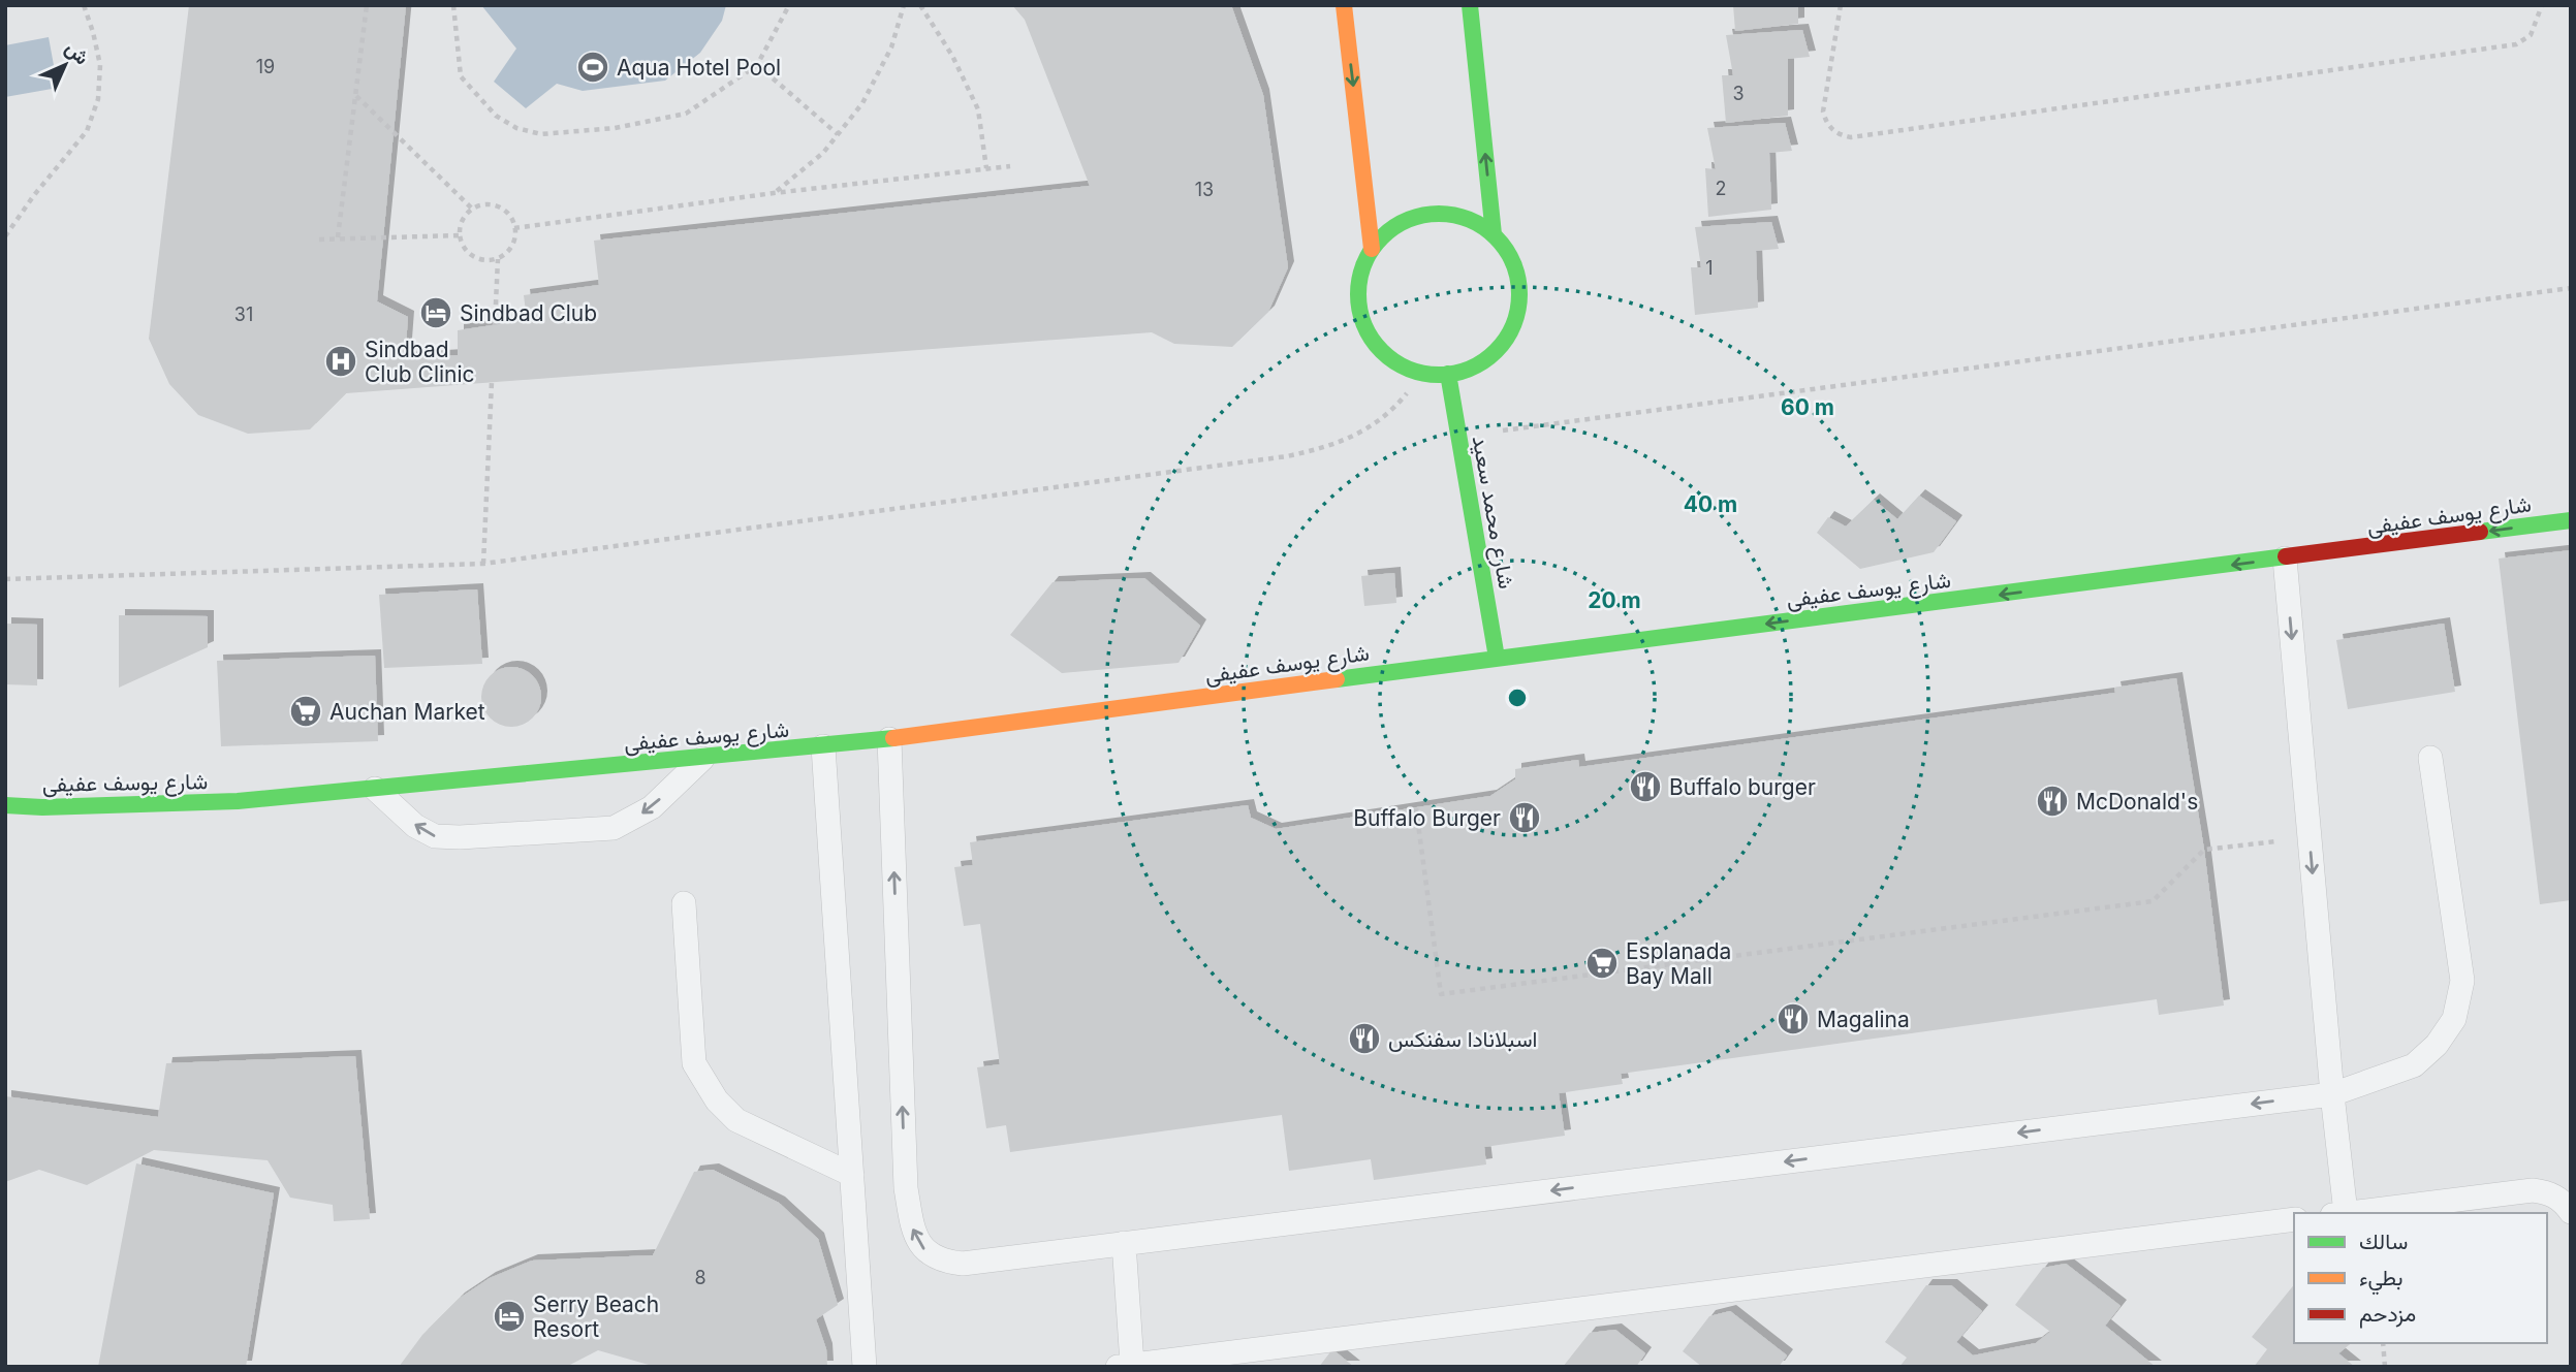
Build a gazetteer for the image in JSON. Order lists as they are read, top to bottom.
{
  "streets": {
    "street": ["شارع محمد سعيد", "شارع يوسف عفيفى"]
  },
  "crossings": [
    ["شارع محمد سعيد", "شارع يوسف عفيفى"]
  ],
  "one_way": ["شارع يوسف عفيفى"],
  "places": {
    "sports": ["Aqua Hotel Pool"],
    "hotel": ["Sindbad Club", "Serry Beach Resort"],
    "hospital": ["Sindbad Club Clinic"],
    "supermarket": ["Auchan Market", "Esplanada Bay Mall"],
    "restaurant": [
      "Buffalo burger",
      "McDonald's",
      "Buffalo Burger",
      "Magalina",
      "اسبلانادا سفنكس"
    ]
  },
  "house_numbers": [
    "19",
    "3",
    "2",
    "13",
    "1",
    "31",
    "8"
  ],
  "legend": ["سالك", "بطيء", "مزدحم"],
  "north": "top right",
  "rings": ["60 m", "40 m", "20 m"]
}
